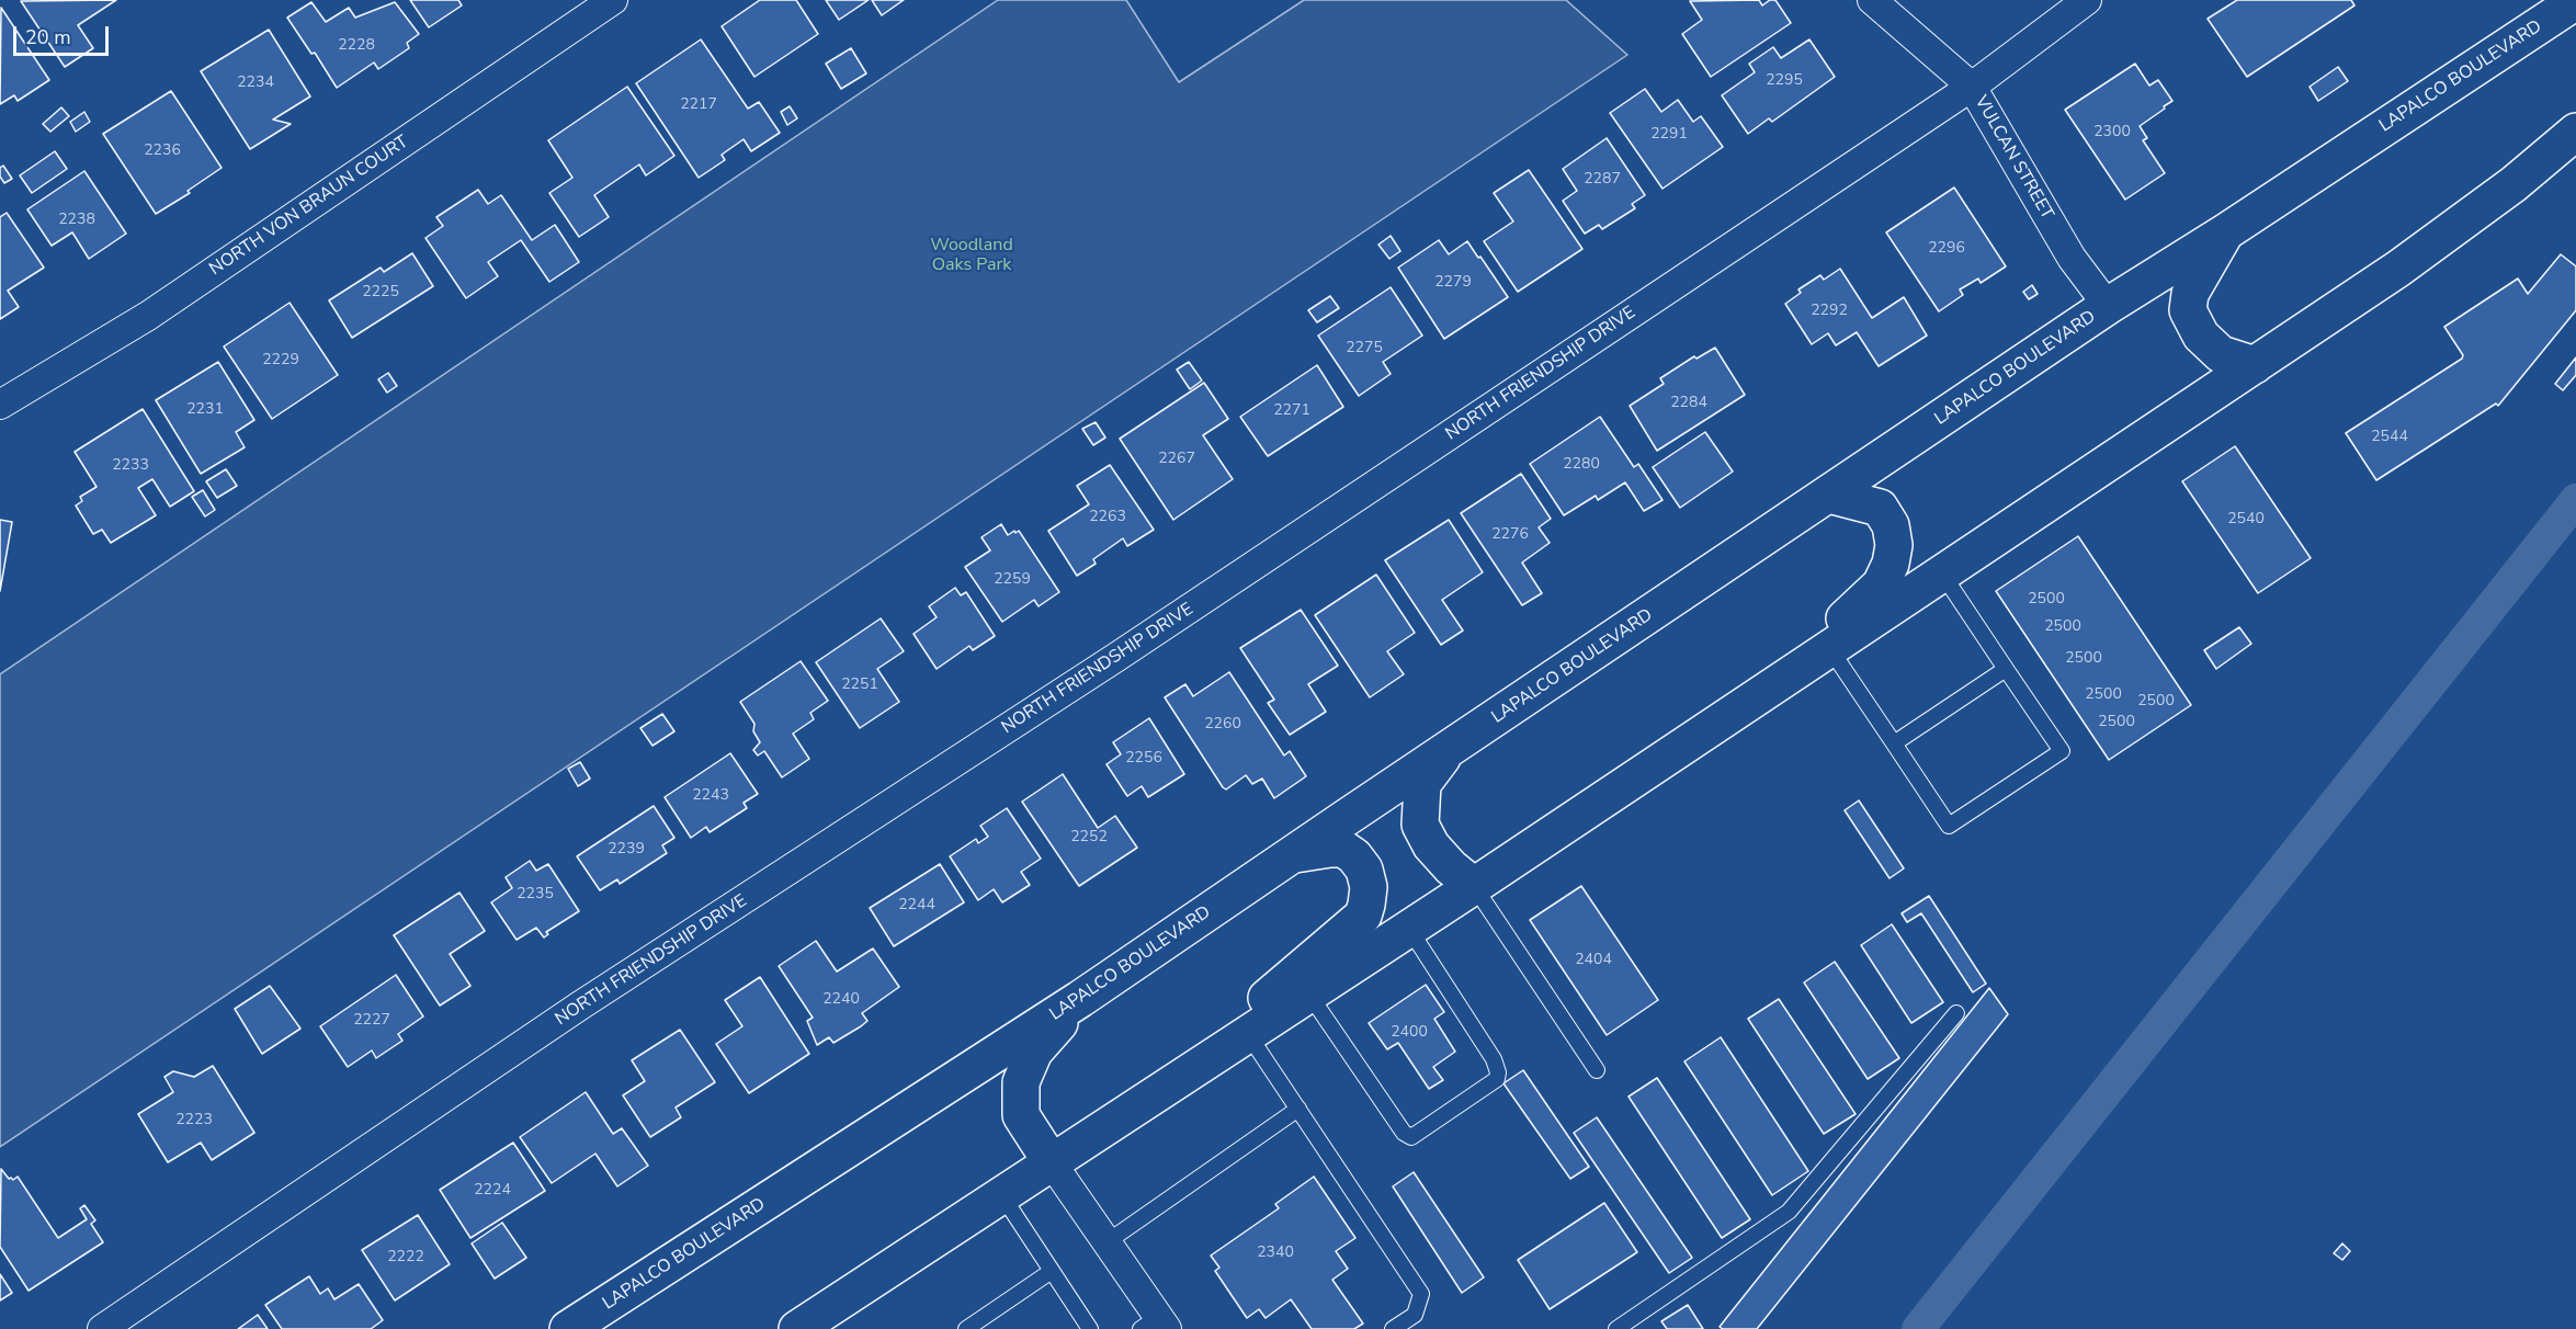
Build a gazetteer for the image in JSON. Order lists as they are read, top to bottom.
{
  "streets": {
    "main road": ["LAPALCO BOULEVARD"],
    "street": ["VULCAN STREET", "NORTH VON BRAUN COURT", "NORTH FRIENDSHIP DRIVE"]
  },
  "crossings": [
    ["LAPALCO BOULEVARD", "VULCAN STREET"],
    ["VULCAN STREET", "NORTH FRIENDSHIP DRIVE"]
  ],
  "parks": ["Woodland Oaks Park"],
  "house_numbers": [
    "2228",
    "2295",
    "2234",
    "2217",
    "2300",
    "2291",
    "2236",
    "2287",
    "2238",
    "2296",
    "2279",
    "2225",
    "2292",
    "2275",
    "2229",
    "2284",
    "2231",
    "2271",
    "2544",
    "2267",
    "2280",
    "2233",
    "2263",
    "2540",
    "2276",
    "2259",
    "2500",
    "2500",
    "2500",
    "2251",
    "2500",
    "2500",
    "2500",
    "2260",
    "2256",
    "2243",
    "2252",
    "2239",
    "2235",
    "2244",
    "2404",
    "2240",
    "2227",
    "2400",
    "2223",
    "2224",
    "2340",
    "2222"
  ],
  "scale_bar": "20 m"
}
